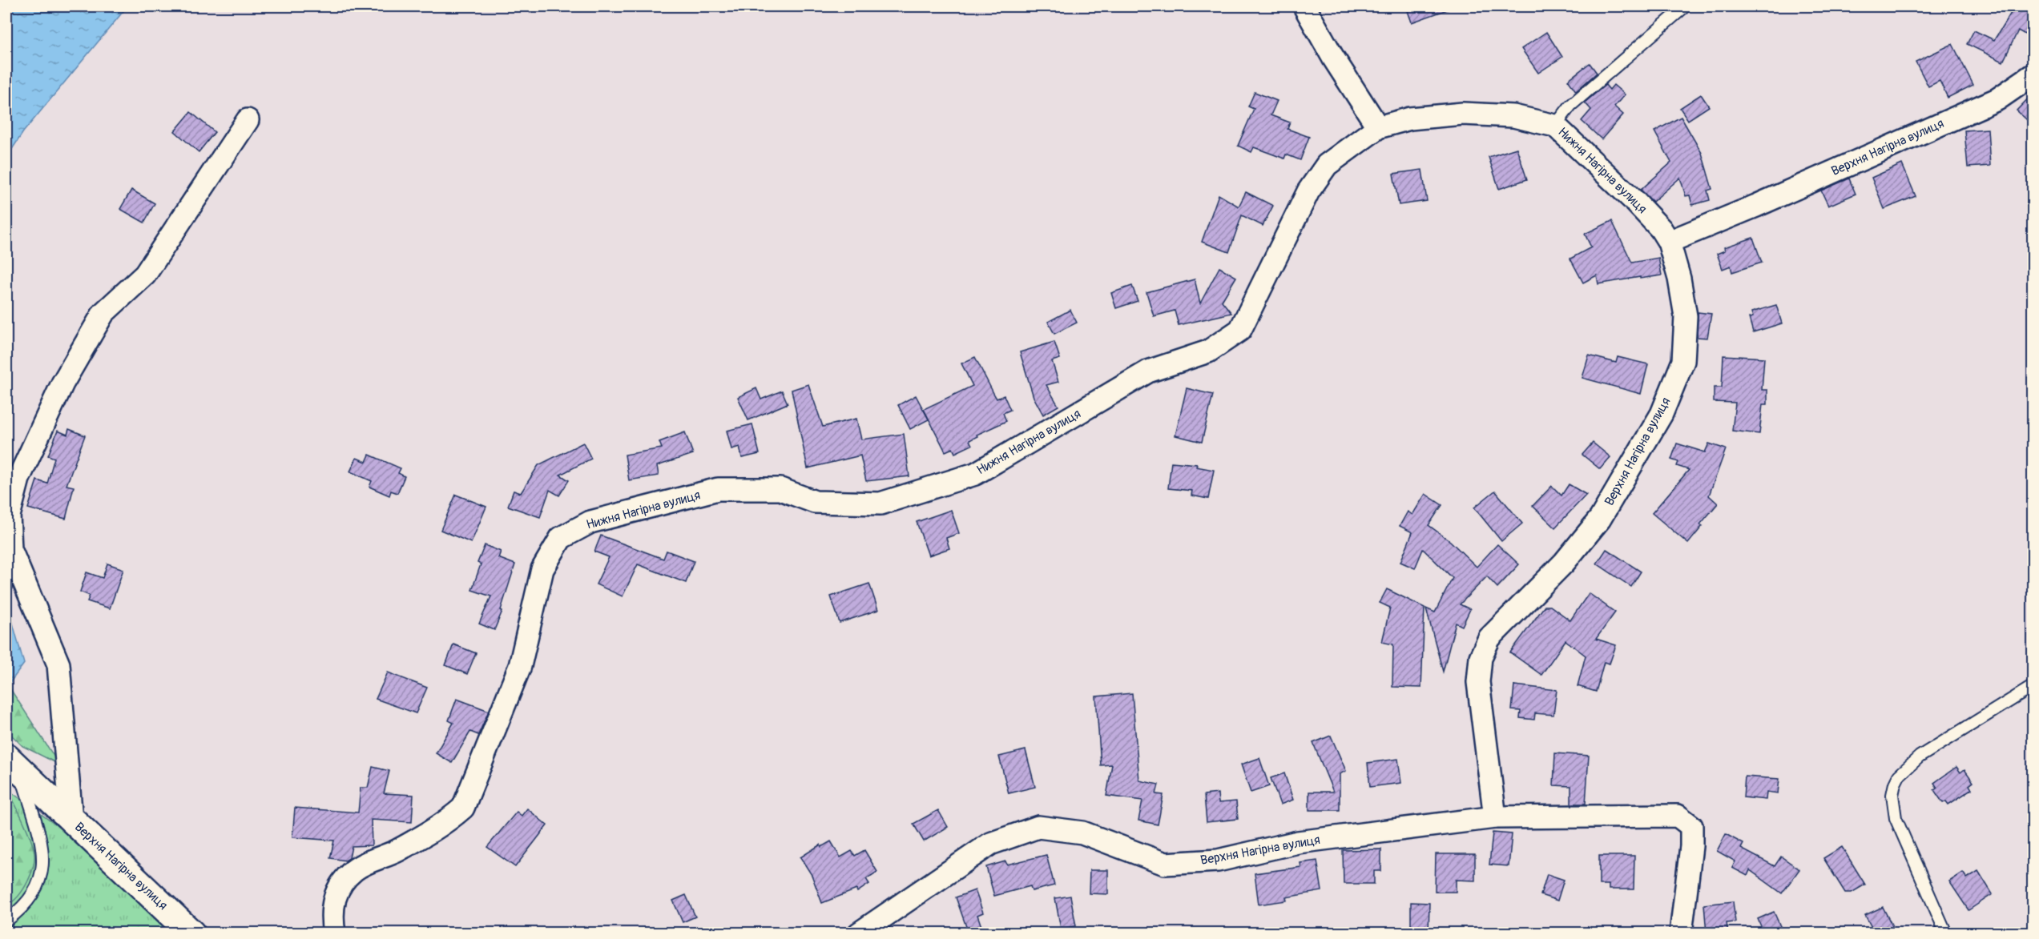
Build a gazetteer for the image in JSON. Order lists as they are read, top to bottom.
{
  "streets": {
    "main road": ["Верхня Нагірна вулиця"],
    "street": ["Нижня Нагірна вулиця"]
  },
  "crossings": [
    ["Верхня Нагірна вулиця", "Нижня Нагірна вулиця"]
  ]
}
